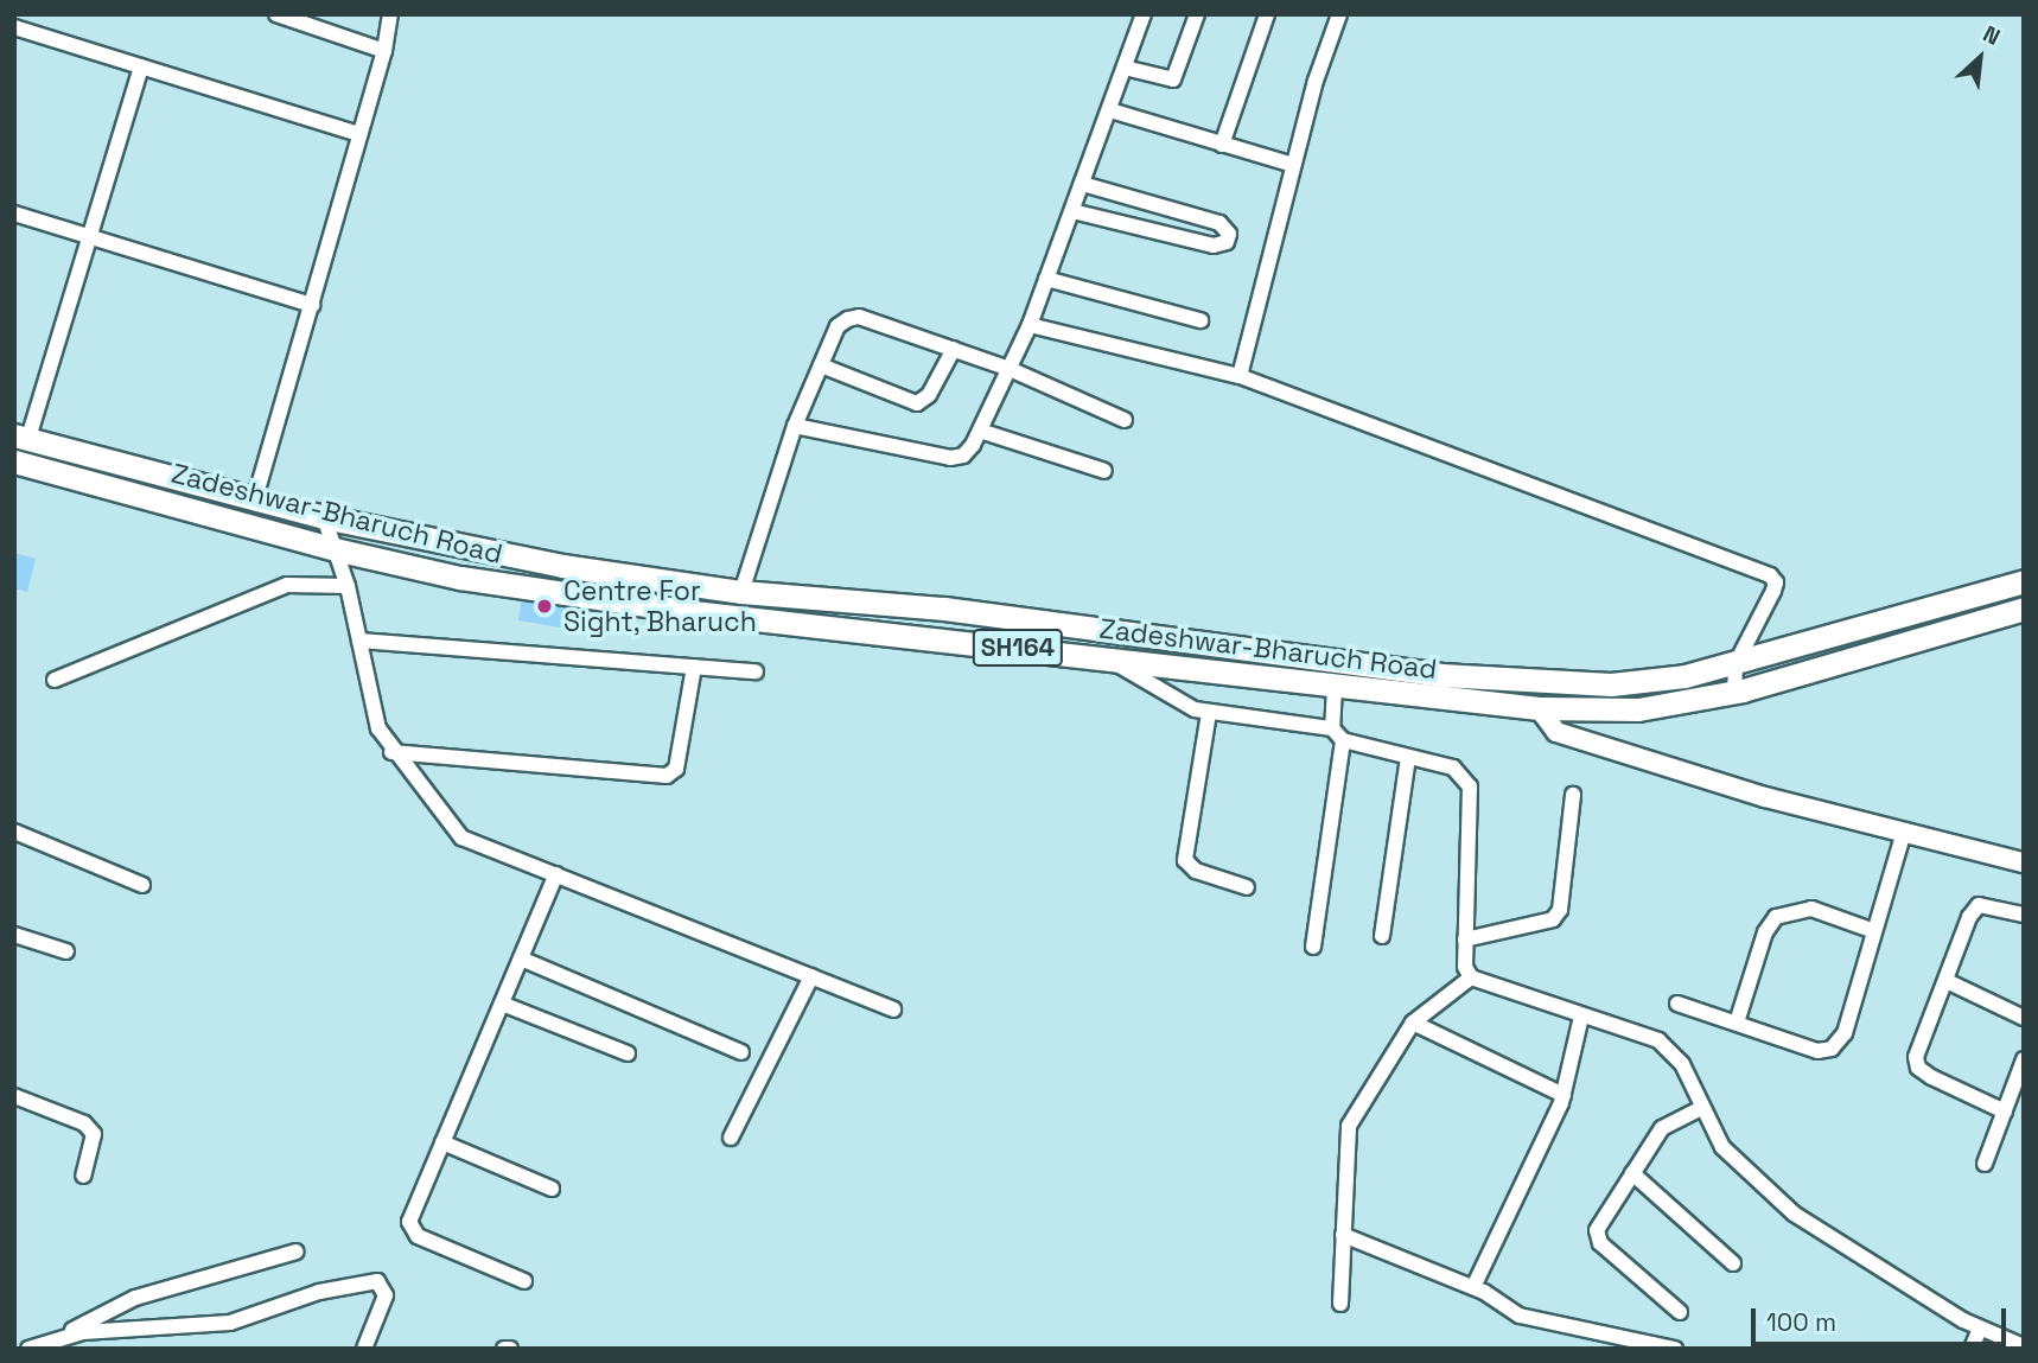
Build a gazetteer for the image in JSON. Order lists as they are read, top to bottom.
{
  "streets": {
    "main road": ["Zadeshwar-Bharuch Road", "SH164"]
  },
  "places": ["Centre For Sight, Bharuch"],
  "scale_bar": "100 m",
  "north": "top right"
}
